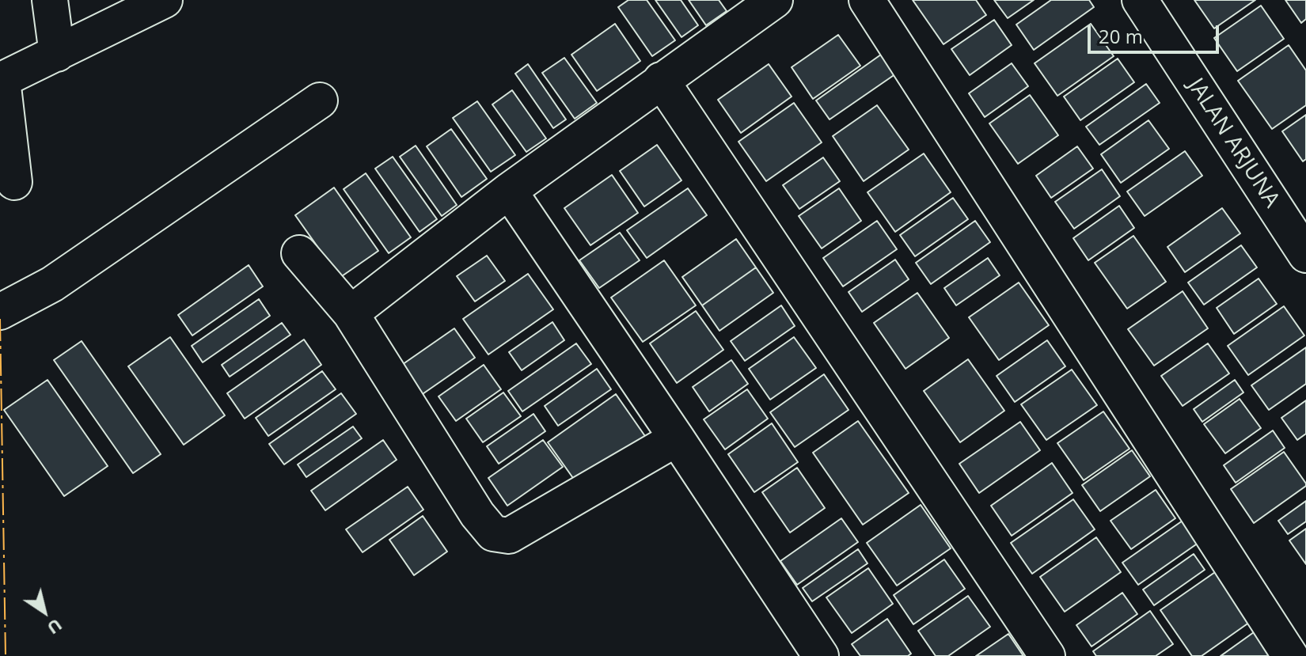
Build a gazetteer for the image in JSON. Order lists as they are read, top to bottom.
{
  "streets": {
    "street": ["JALAN ARJUNA"]
  },
  "scale_bar": "20 m",
  "north": "bottom right"
}
